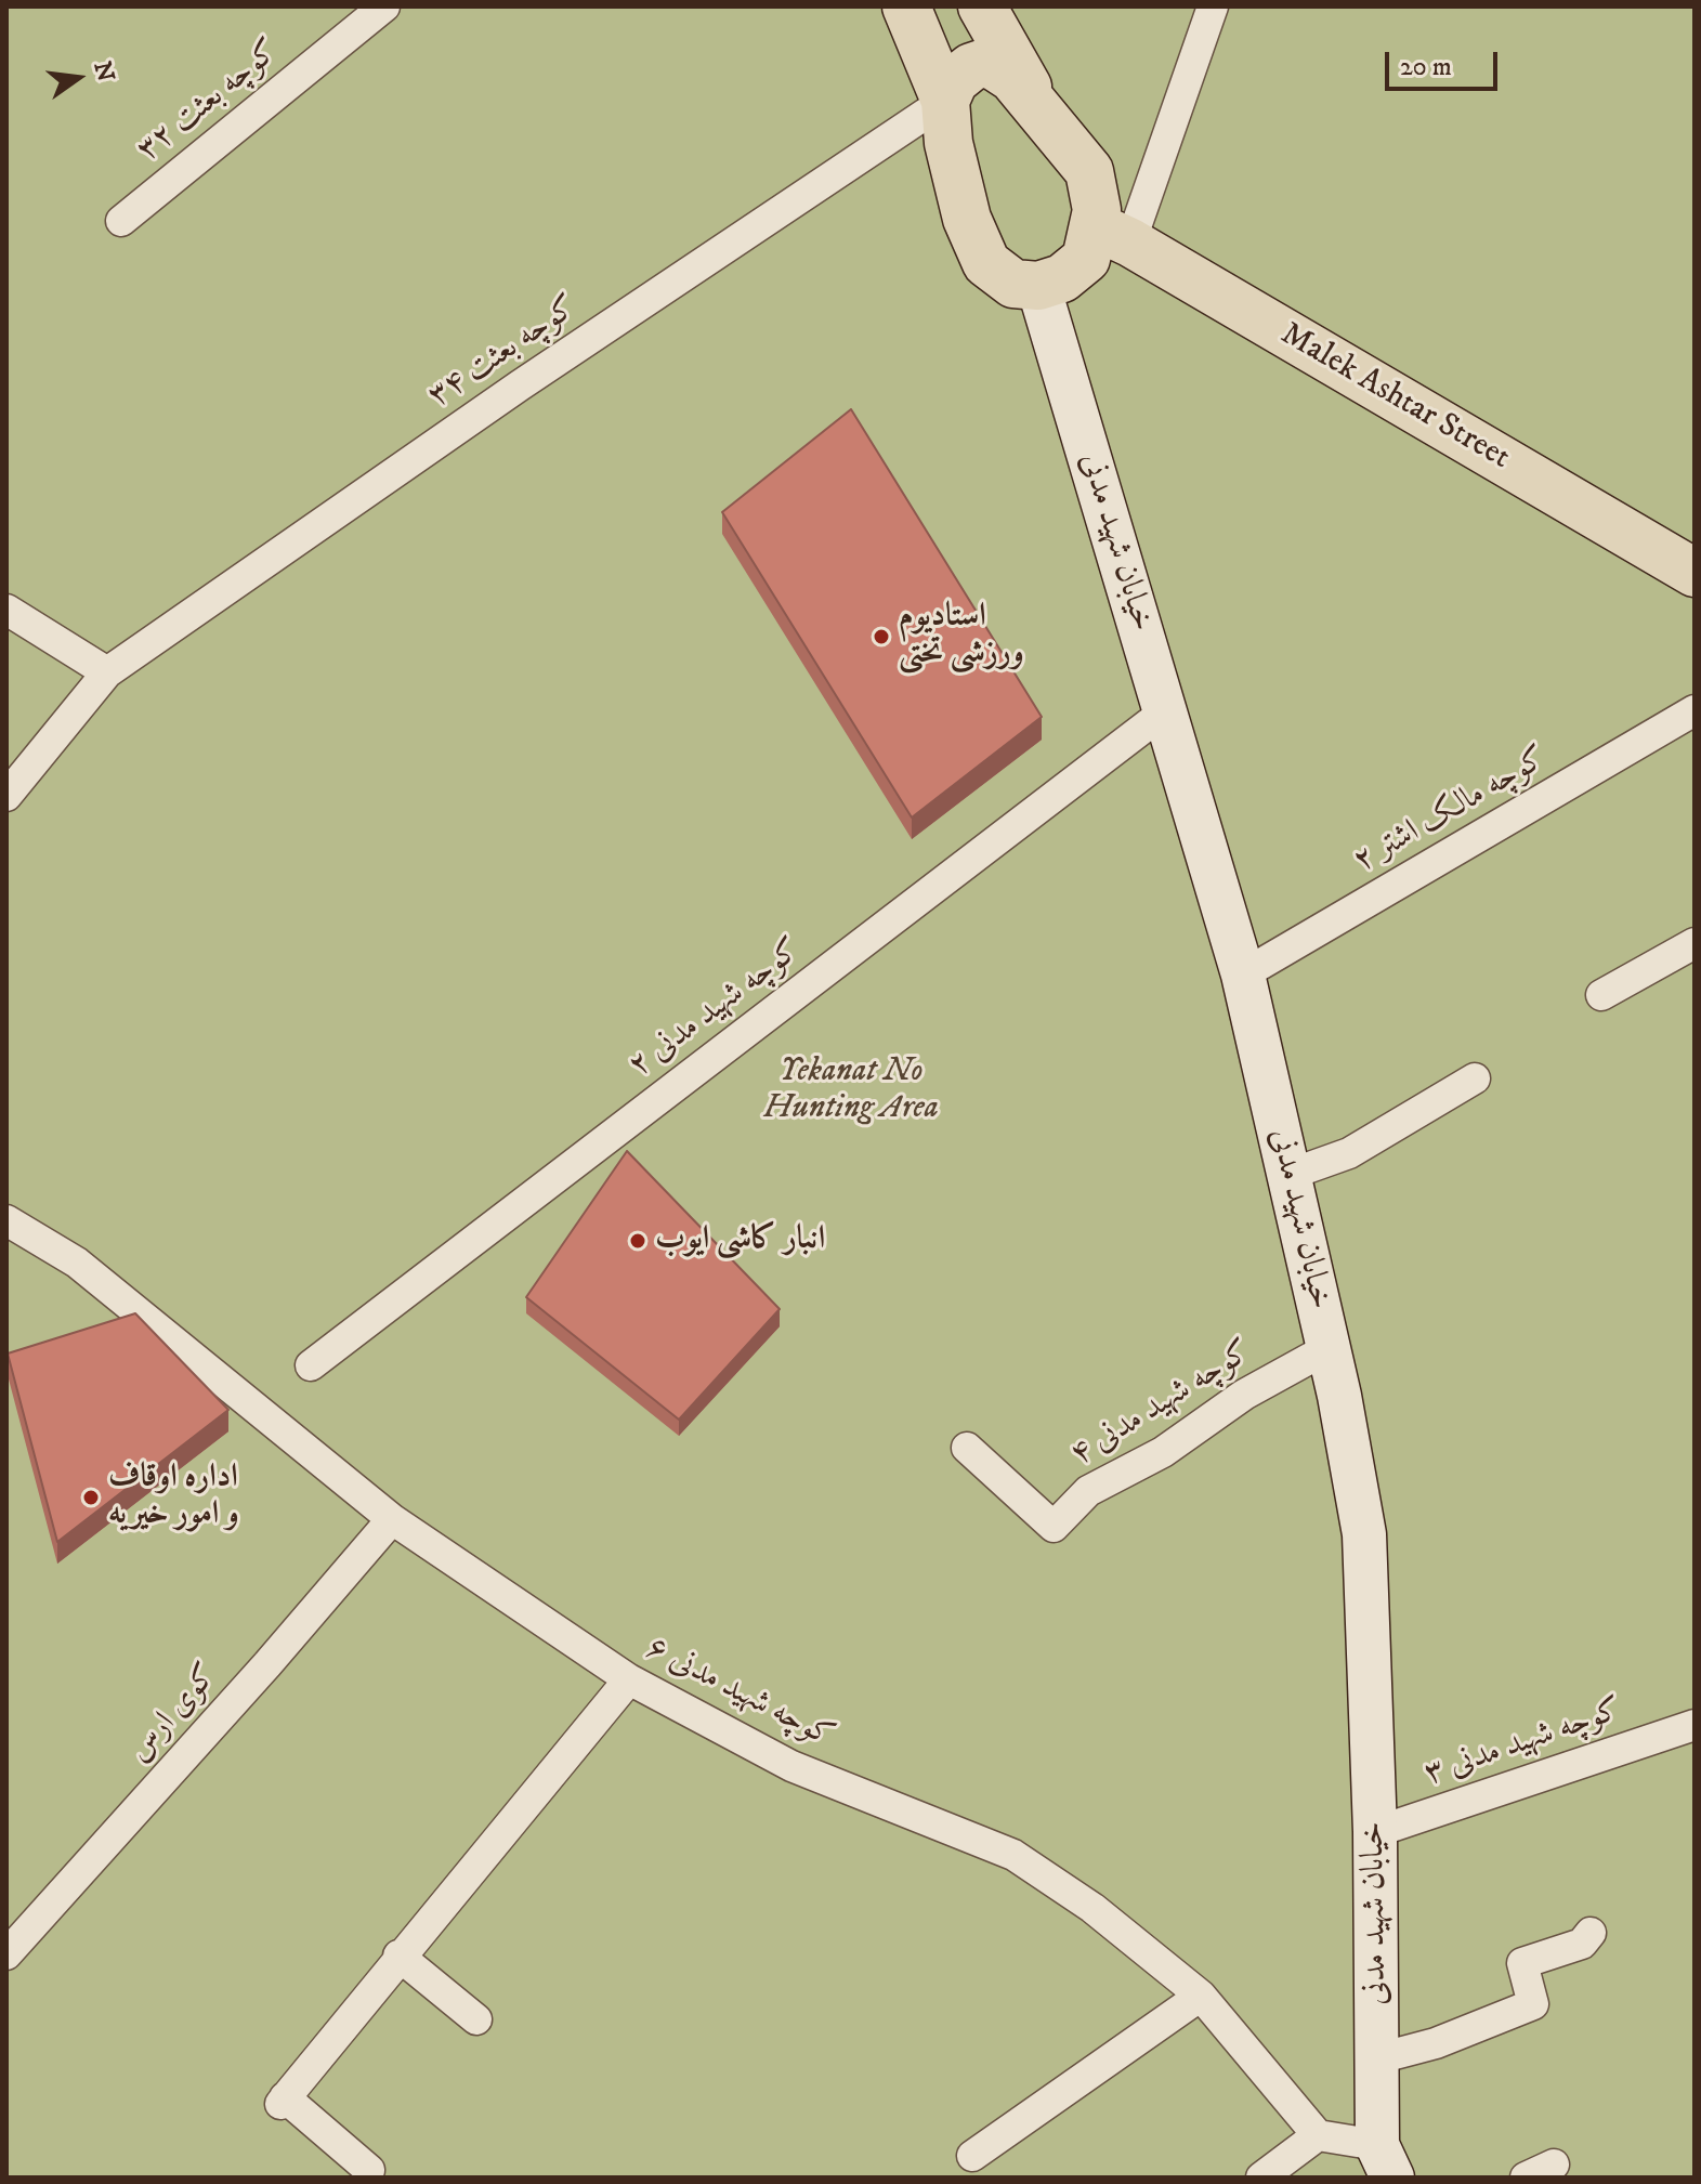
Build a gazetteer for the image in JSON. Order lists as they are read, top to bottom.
{
  "streets": {
    "main road": ["Malek Ashtar Street", "خیابان شهید مدنی"],
    "street": [
      "کوچه بعثت ۳۲",
      "کوچه بعثت ۳۴",
      "کوچه مالک اشتر ۲",
      "کوچه شهید مدنی ۲",
      "کوچه شهید مدنی ۴",
      "کوچه شهید مدنی ۶",
      "کوی ارس",
      "کوچه شهید مدنی ۳"
    ]
  },
  "crossings": [
    ["خیابان شهید مدنی", "کوچه مالک اشتر ۲"],
    ["خیابان شهید مدنی", "کوچه شهید مدنی ۲"],
    ["خیابان شهید مدنی", "کوچه شهید مدنی ۴"],
    ["خیابان شهید مدنی", "کوچه شهید مدنی ۳"],
    ["کوچه شهید مدنی ۶", "کوی ارس"]
  ],
  "parks": ["Yekanat No Hunting Area"],
  "places": ["استادیوم ورزشی تختی", "انبار کاشی ایوب", "اداره اوقاف و امور خیریه"],
  "scale_bar": "20 m",
  "north": "right"
}
